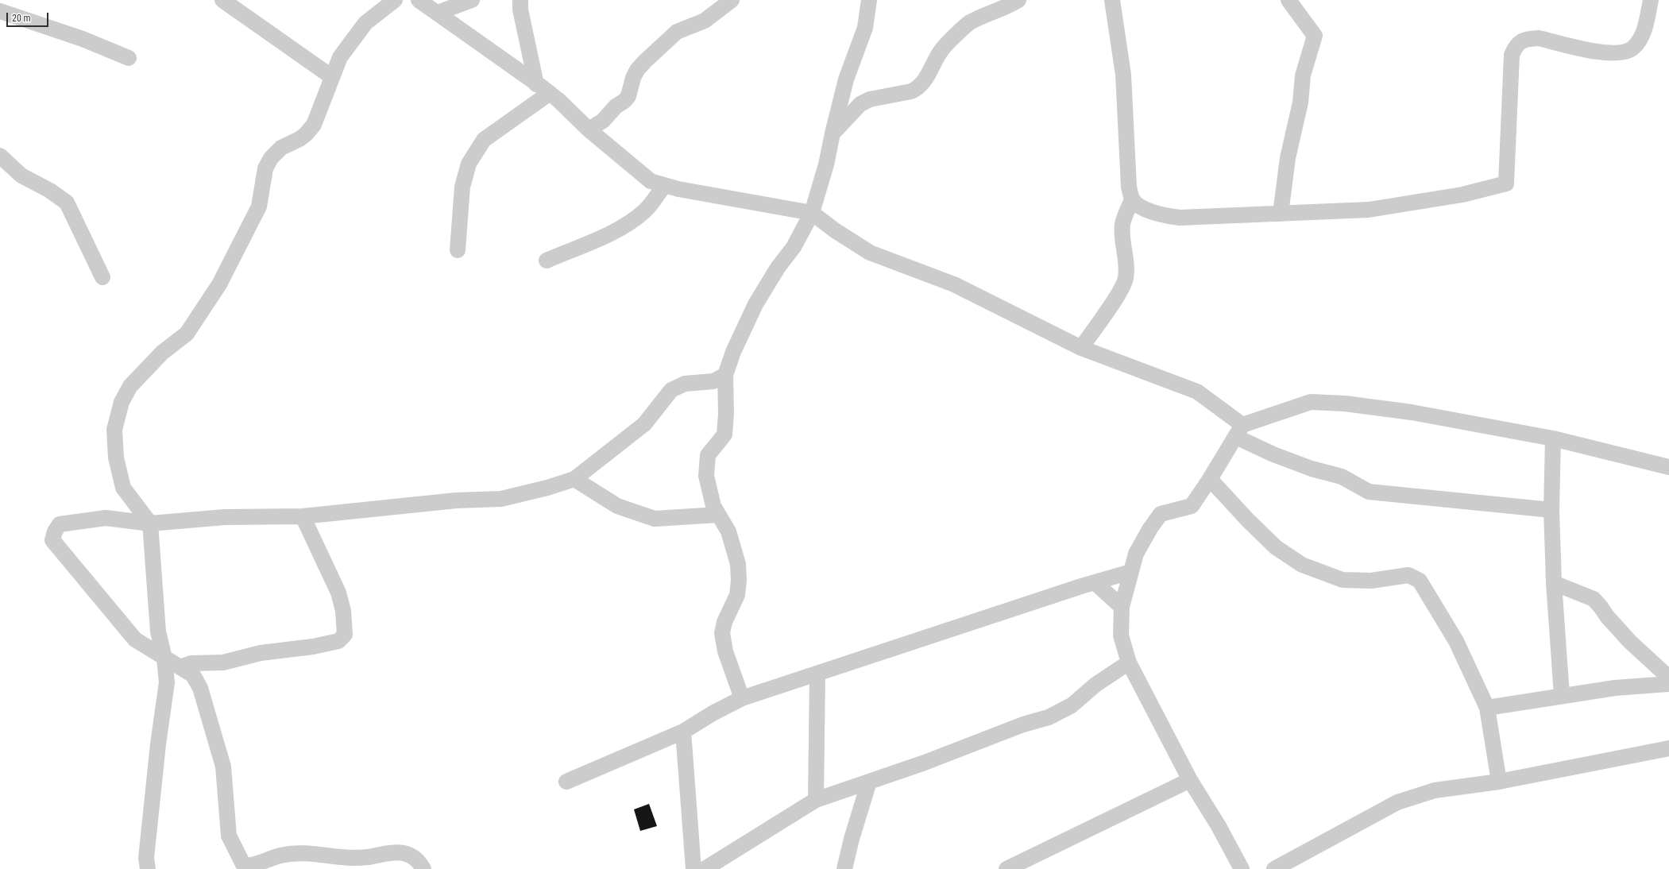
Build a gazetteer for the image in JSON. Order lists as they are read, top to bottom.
{
  "scale_bar": "20 m"
}
